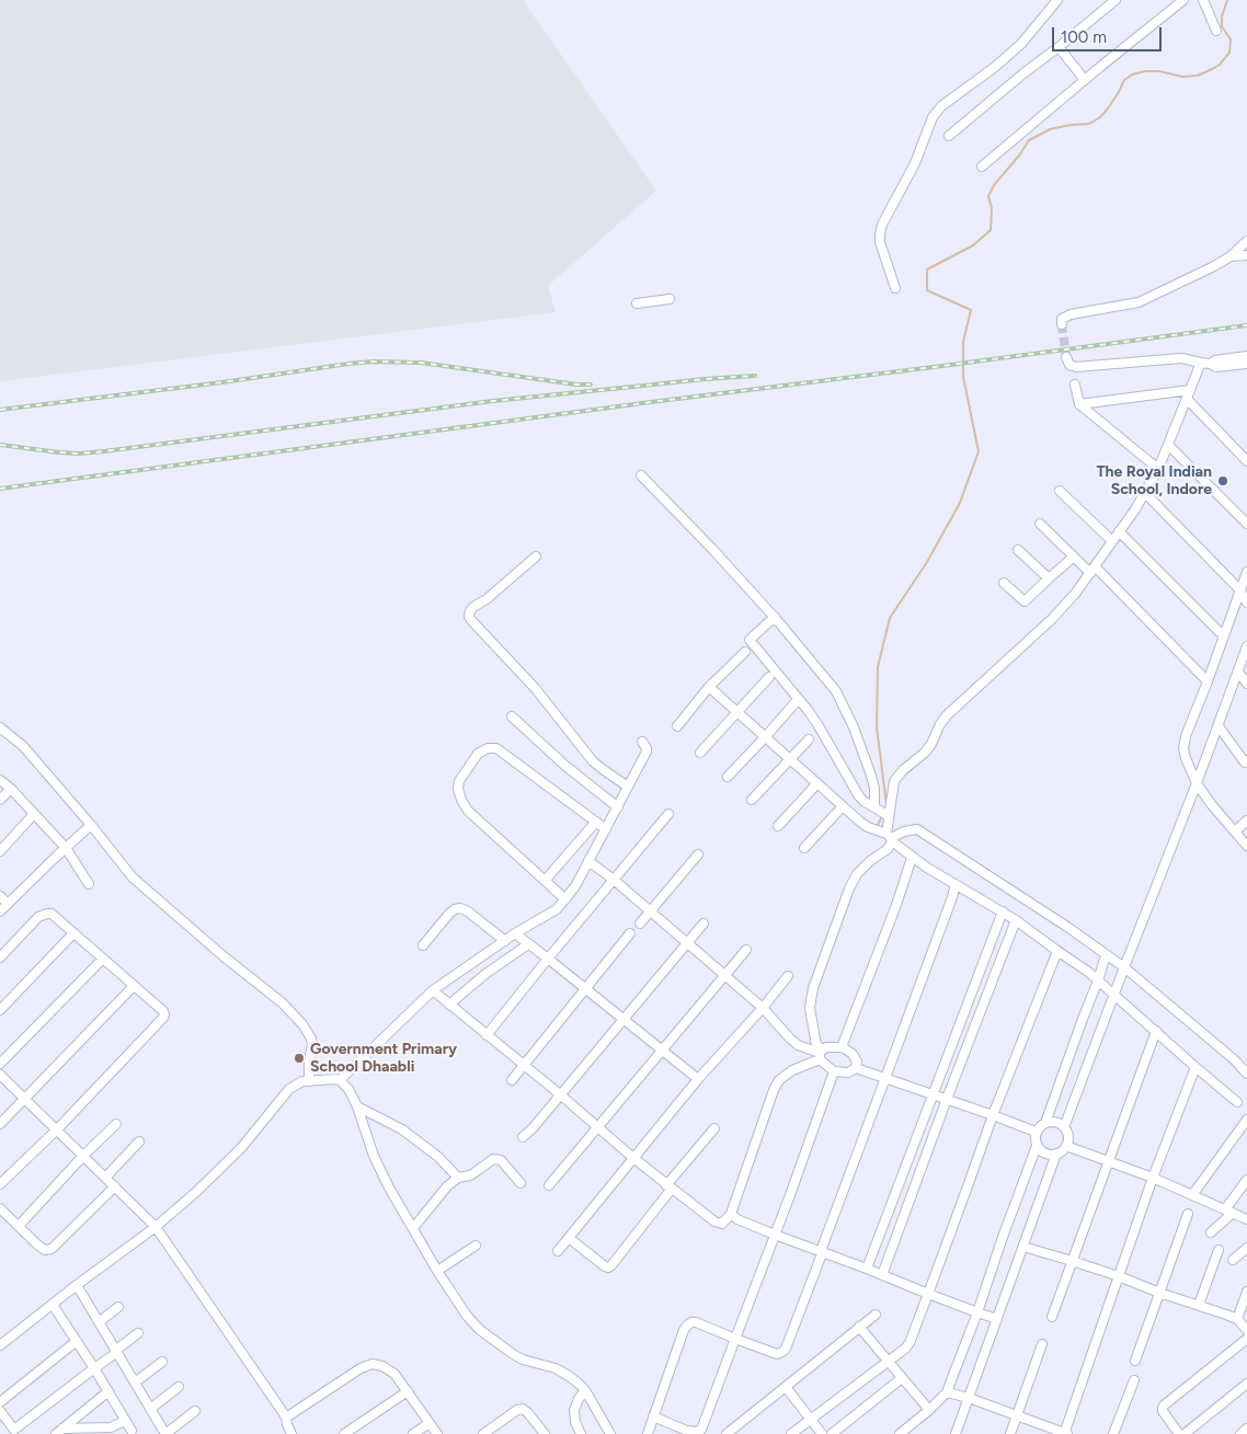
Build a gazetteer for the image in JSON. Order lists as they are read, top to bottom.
{
  "places": ["The Royal Indian School, Indore", "Government Primary School Dhaabli"],
  "scale_bar": "100 m"
}
